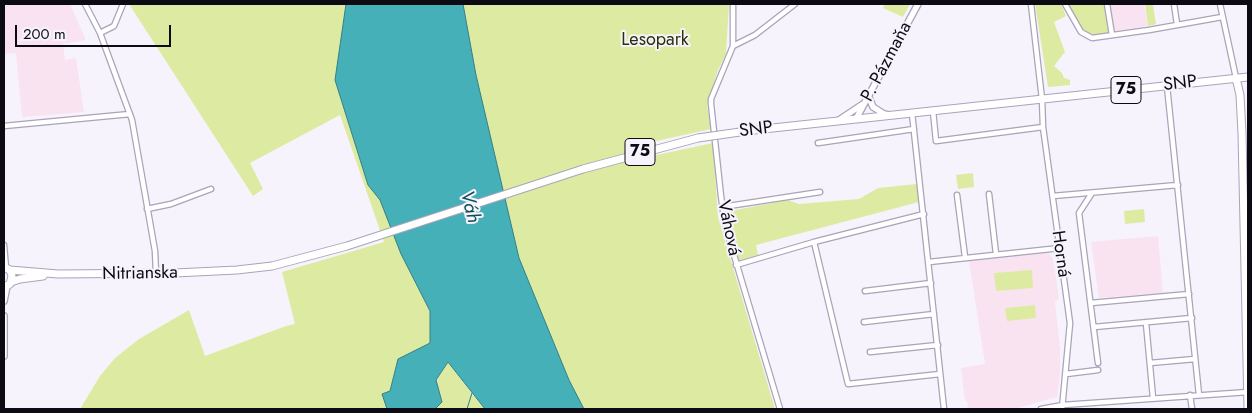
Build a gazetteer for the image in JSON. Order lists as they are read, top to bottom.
{
  "streets": {
    "main road": [
      "P. Pázmaňa",
      "SNP",
      "75",
      "Nitrianska"
    ],
    "street": ["Váhová", "Horná"]
  },
  "crossings": [
    ["P. Pázmaňa", "SNP"],
    ["SNP", "Horná"],
    ["SNP", "Nitrianska"]
  ],
  "water": ["Váh"],
  "parks": ["Lesopark"],
  "scale_bar": "200 m"
}
